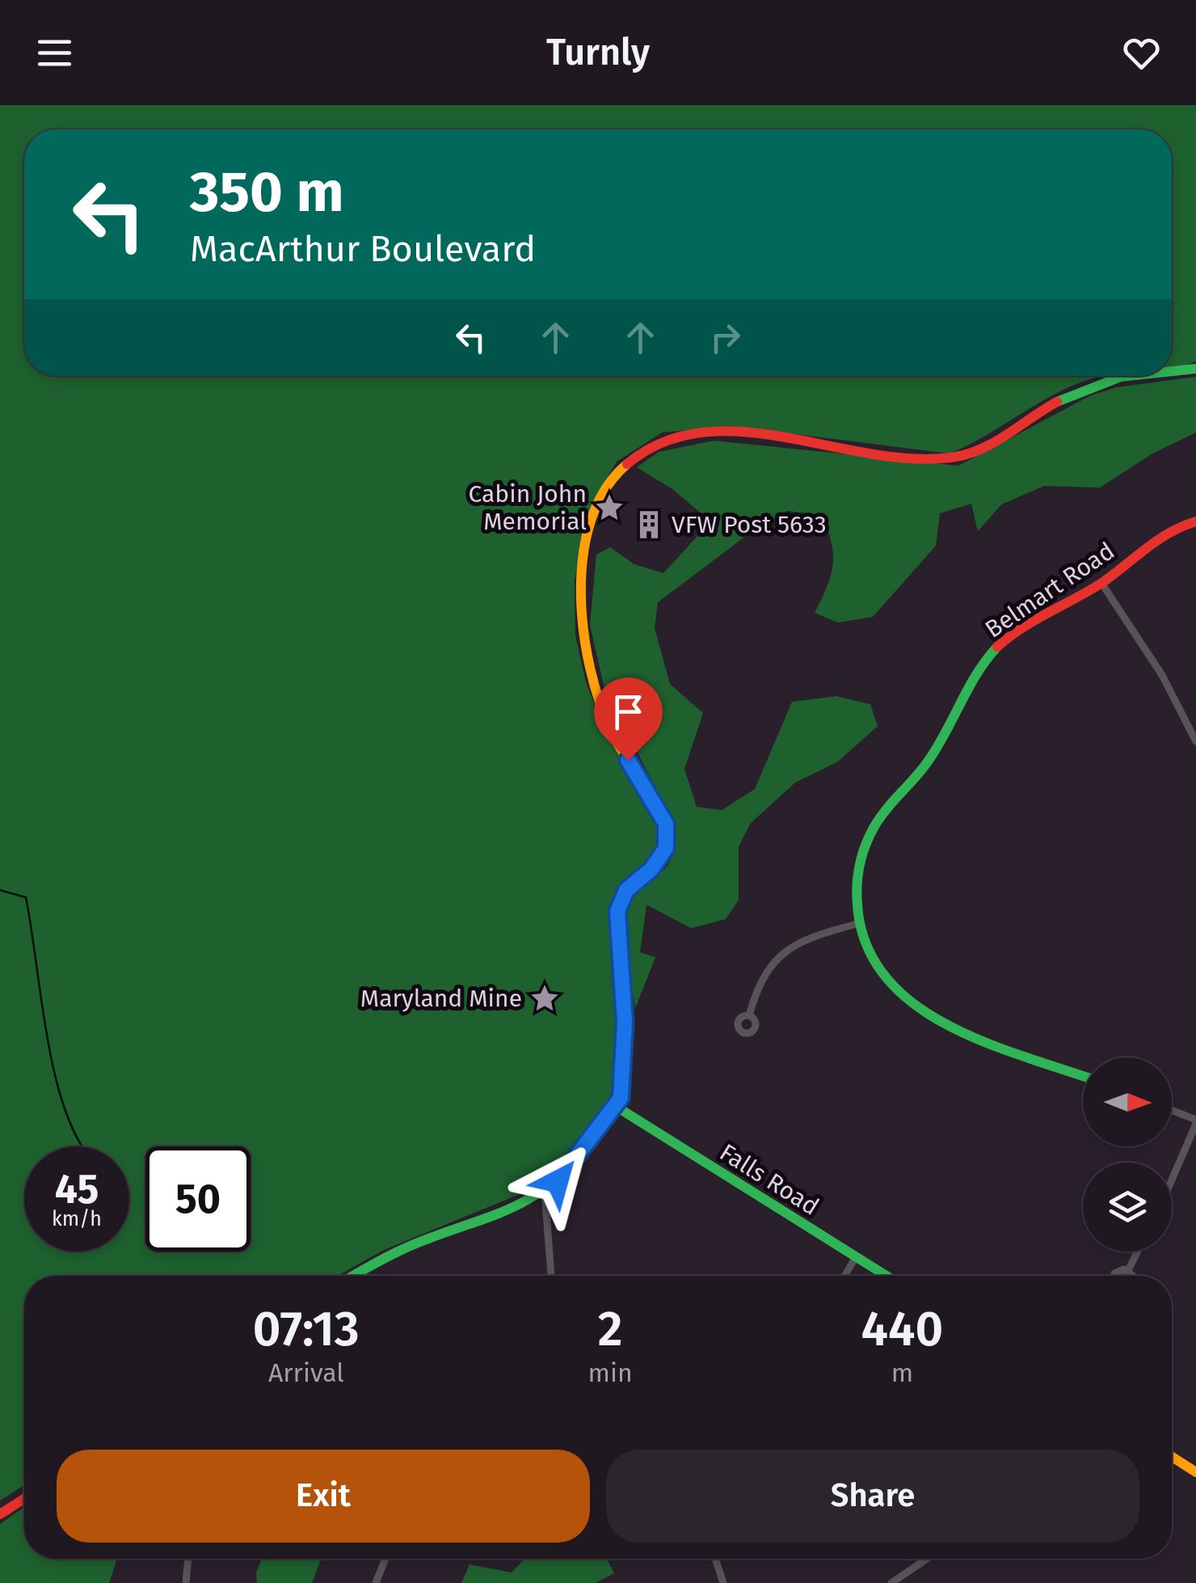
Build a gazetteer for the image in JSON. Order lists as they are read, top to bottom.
{
  "streets": {
    "street": ["Belmart Road", "Falls Road"]
  },
  "places": {
    "place": ["Cabin John Memorial", "Maryland Mine"],
    "building": ["VFW Post 5633"]
  },
  "north": "right",
  "page": {
    "header": "Turnly",
    "turn": ["350 m", "MacArthur Boulevard"],
    "speed": "45 km/h",
    "limit": "50",
    "eta": [
      "07:13",
      "Arrival",
      "2",
      "min",
      "440",
      "m"
    ],
    "buttons": ["Exit", "Share"]
  }
}
